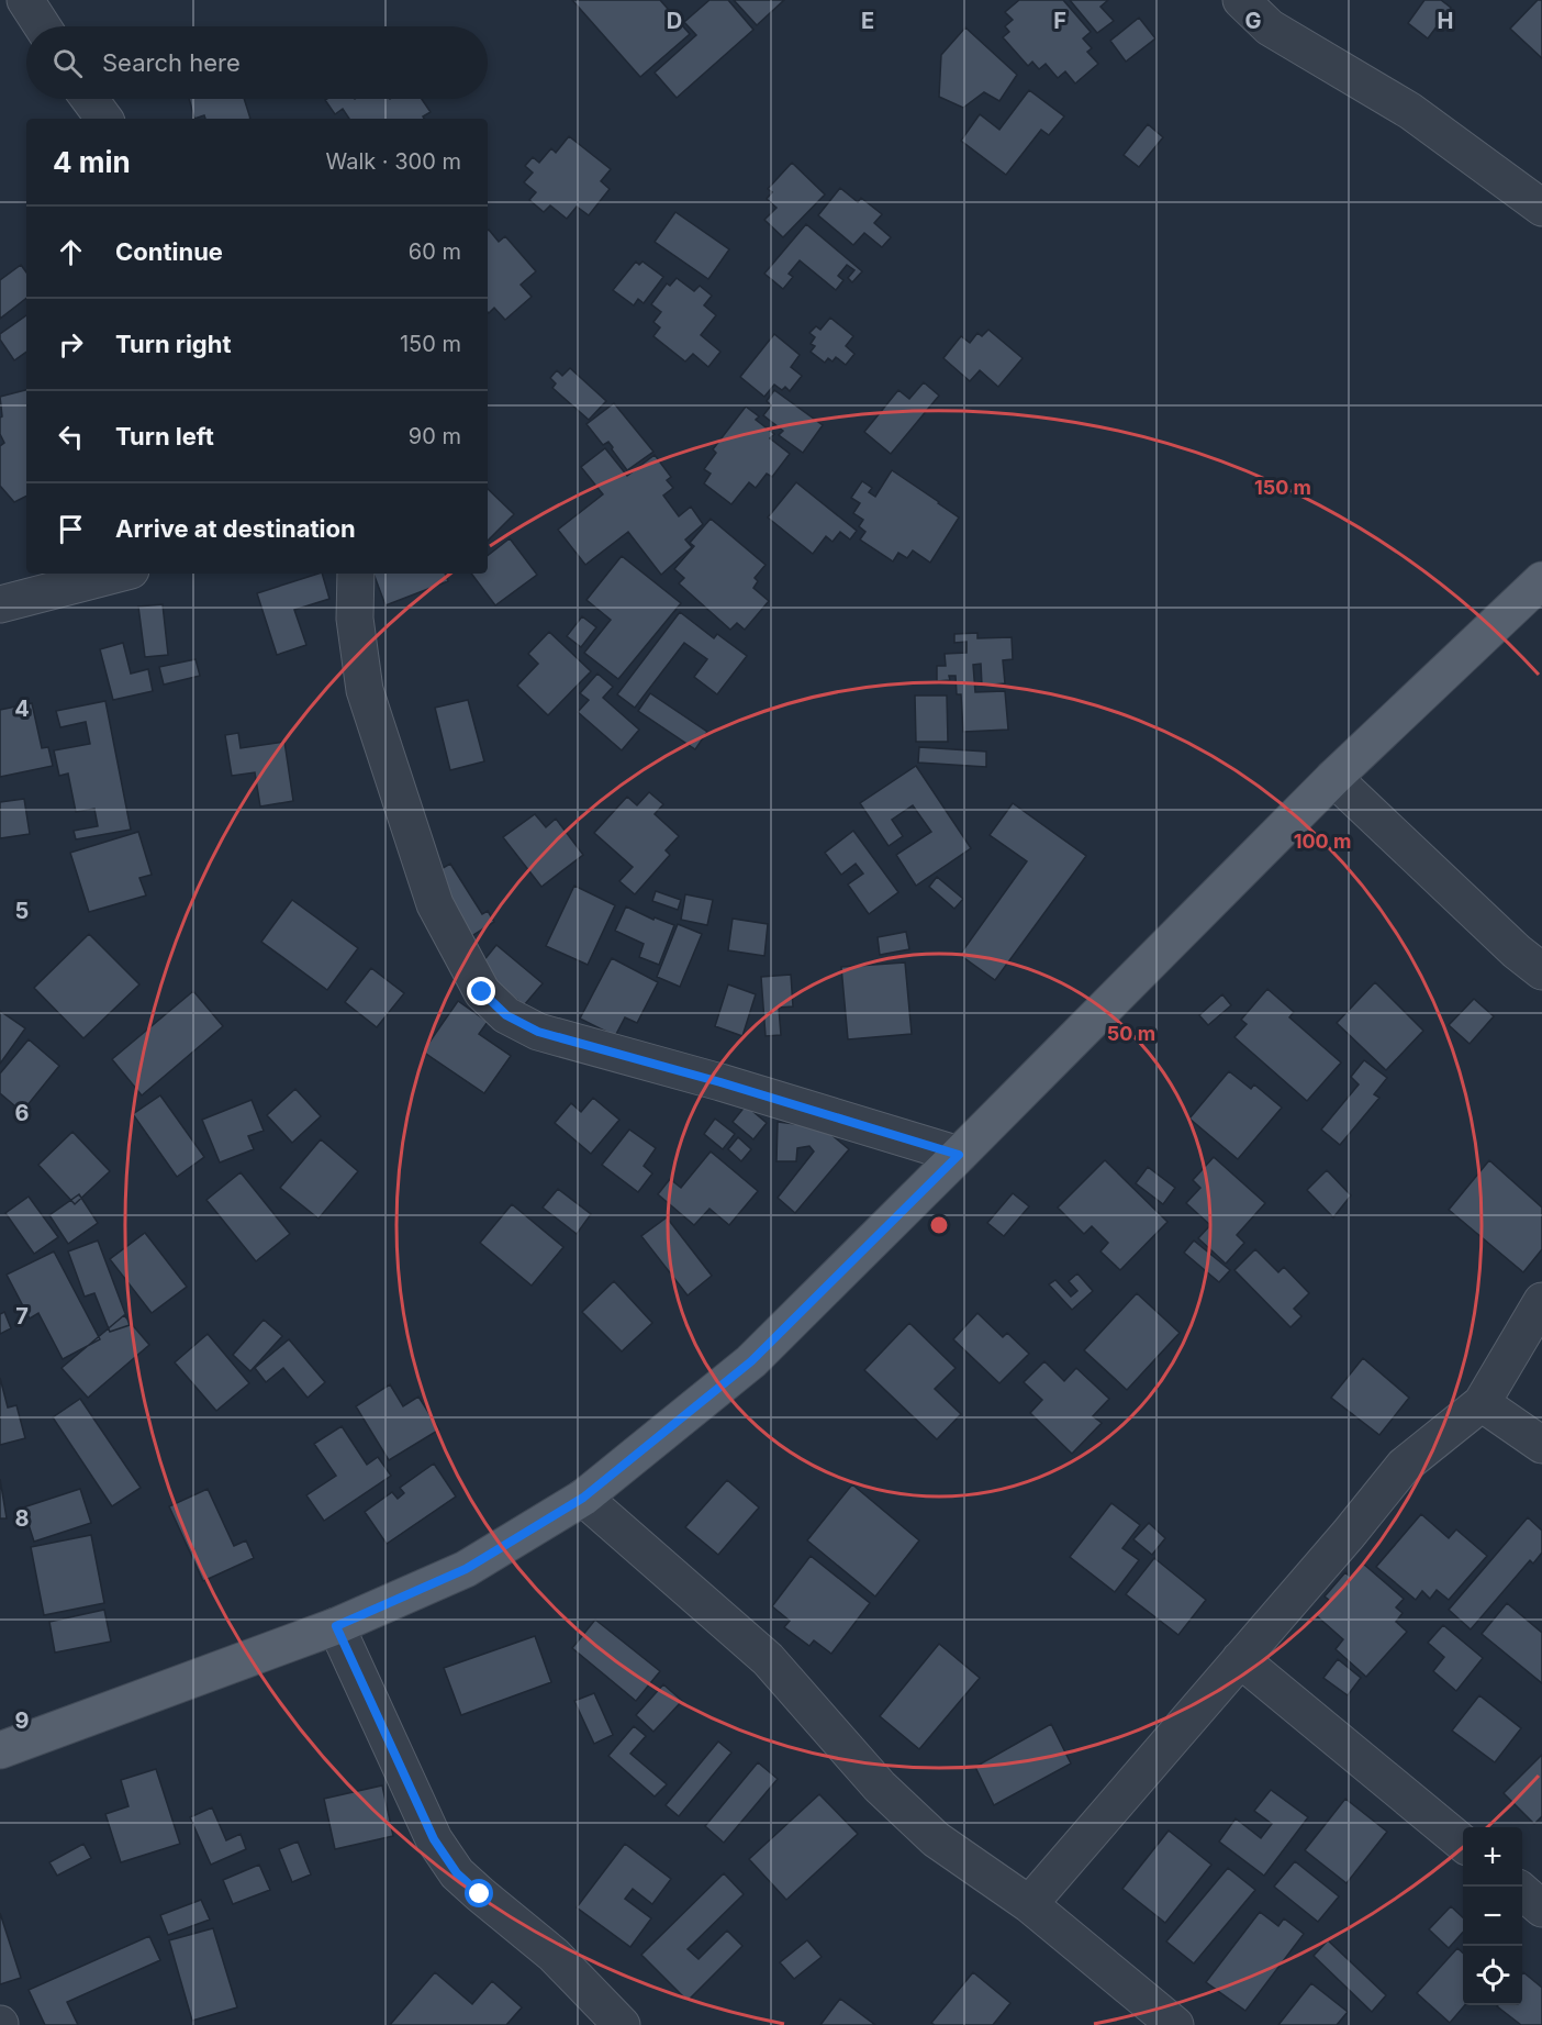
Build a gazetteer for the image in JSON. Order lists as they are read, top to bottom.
{
  "page": {
    "search": "Search here",
    "heading": ["4 min", "Walk · 300 m"],
    "list": [
      ["Continue", "60 m"],
      ["Turn right", "150 m"],
      ["Turn left", "90 m"],
      "Arrive at destination"
    ],
    "map_buttons": ["+", "−"]
  },
  "grid": {
    "columns": [
      "D",
      "E",
      "F",
      "G",
      "H"
    ],
    "rows": [
      "4",
      "5",
      "6",
      "7",
      "8",
      "9"
    ]
  },
  "rings": ["150 m", "100 m", "50 m"]
}
